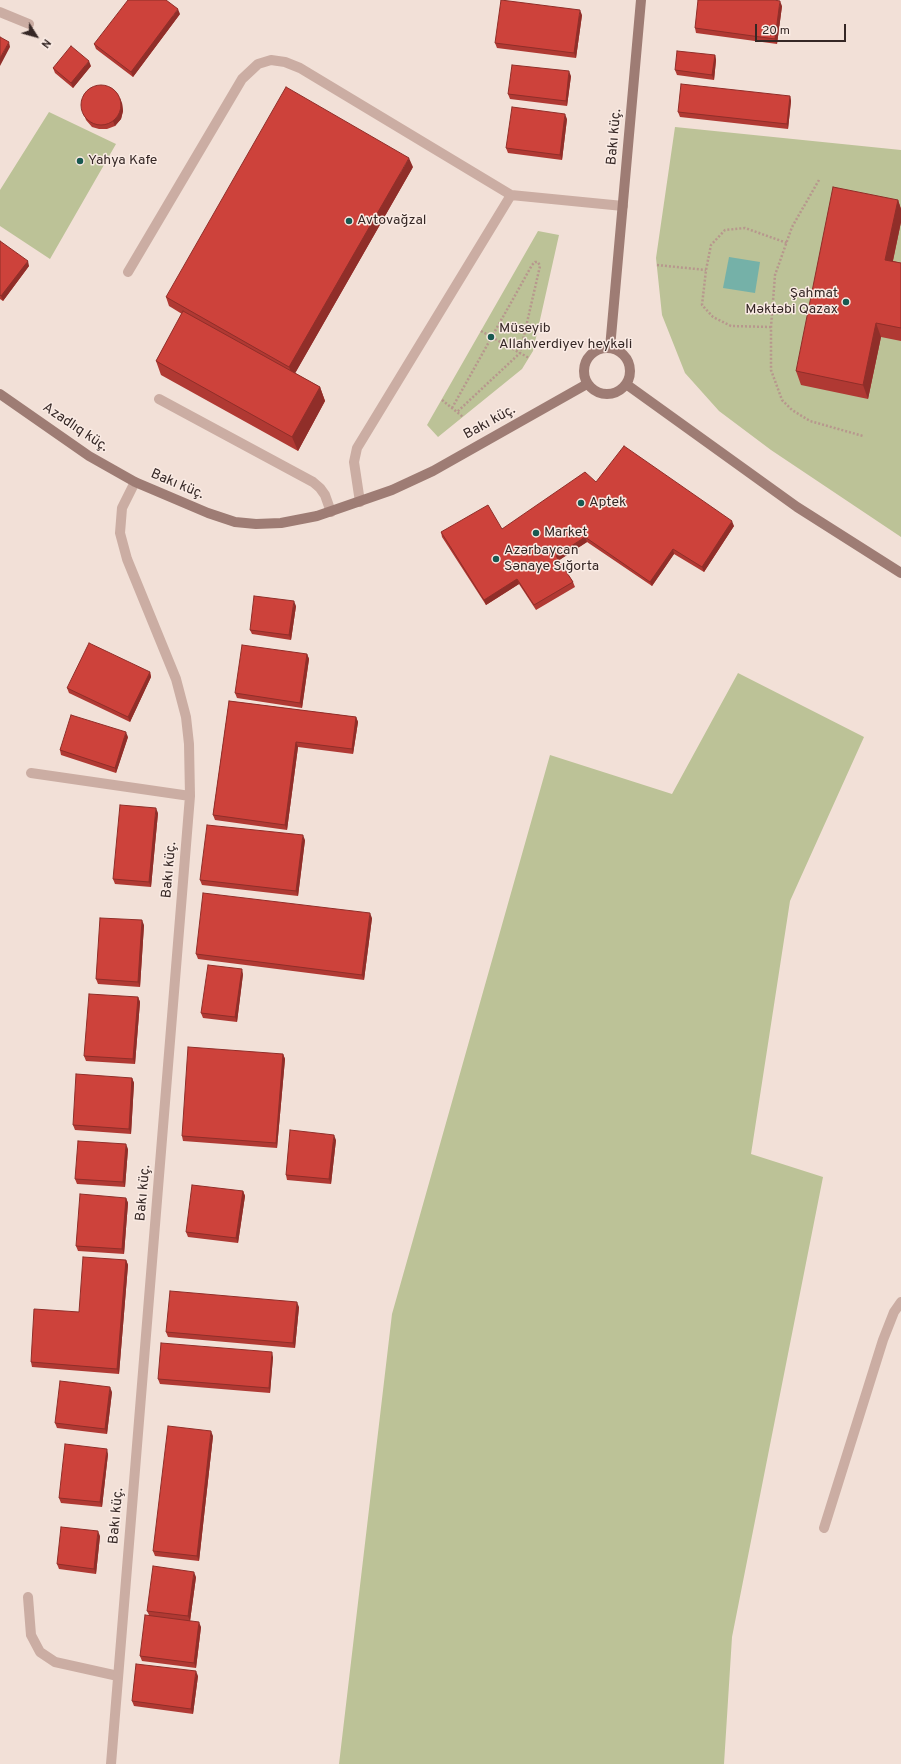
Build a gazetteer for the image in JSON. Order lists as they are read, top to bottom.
{
  "streets": {
    "main road": ["Bakı küç.", "Azadlıq küç."]
  },
  "crossings": [
    ["Bakı küç.", "Azadlıq küç."]
  ],
  "places": [
    "Yahya Kafe",
    "Avtovağzal",
    "Şahmat Məktəbi Qazax",
    "Müseyib Allahverdiyev heykəli",
    "Aptek",
    "Market",
    "Azərbaycan Sənaye Sığorta"
  ],
  "scale_bar": "20 m",
  "north": "bottom right"
}
